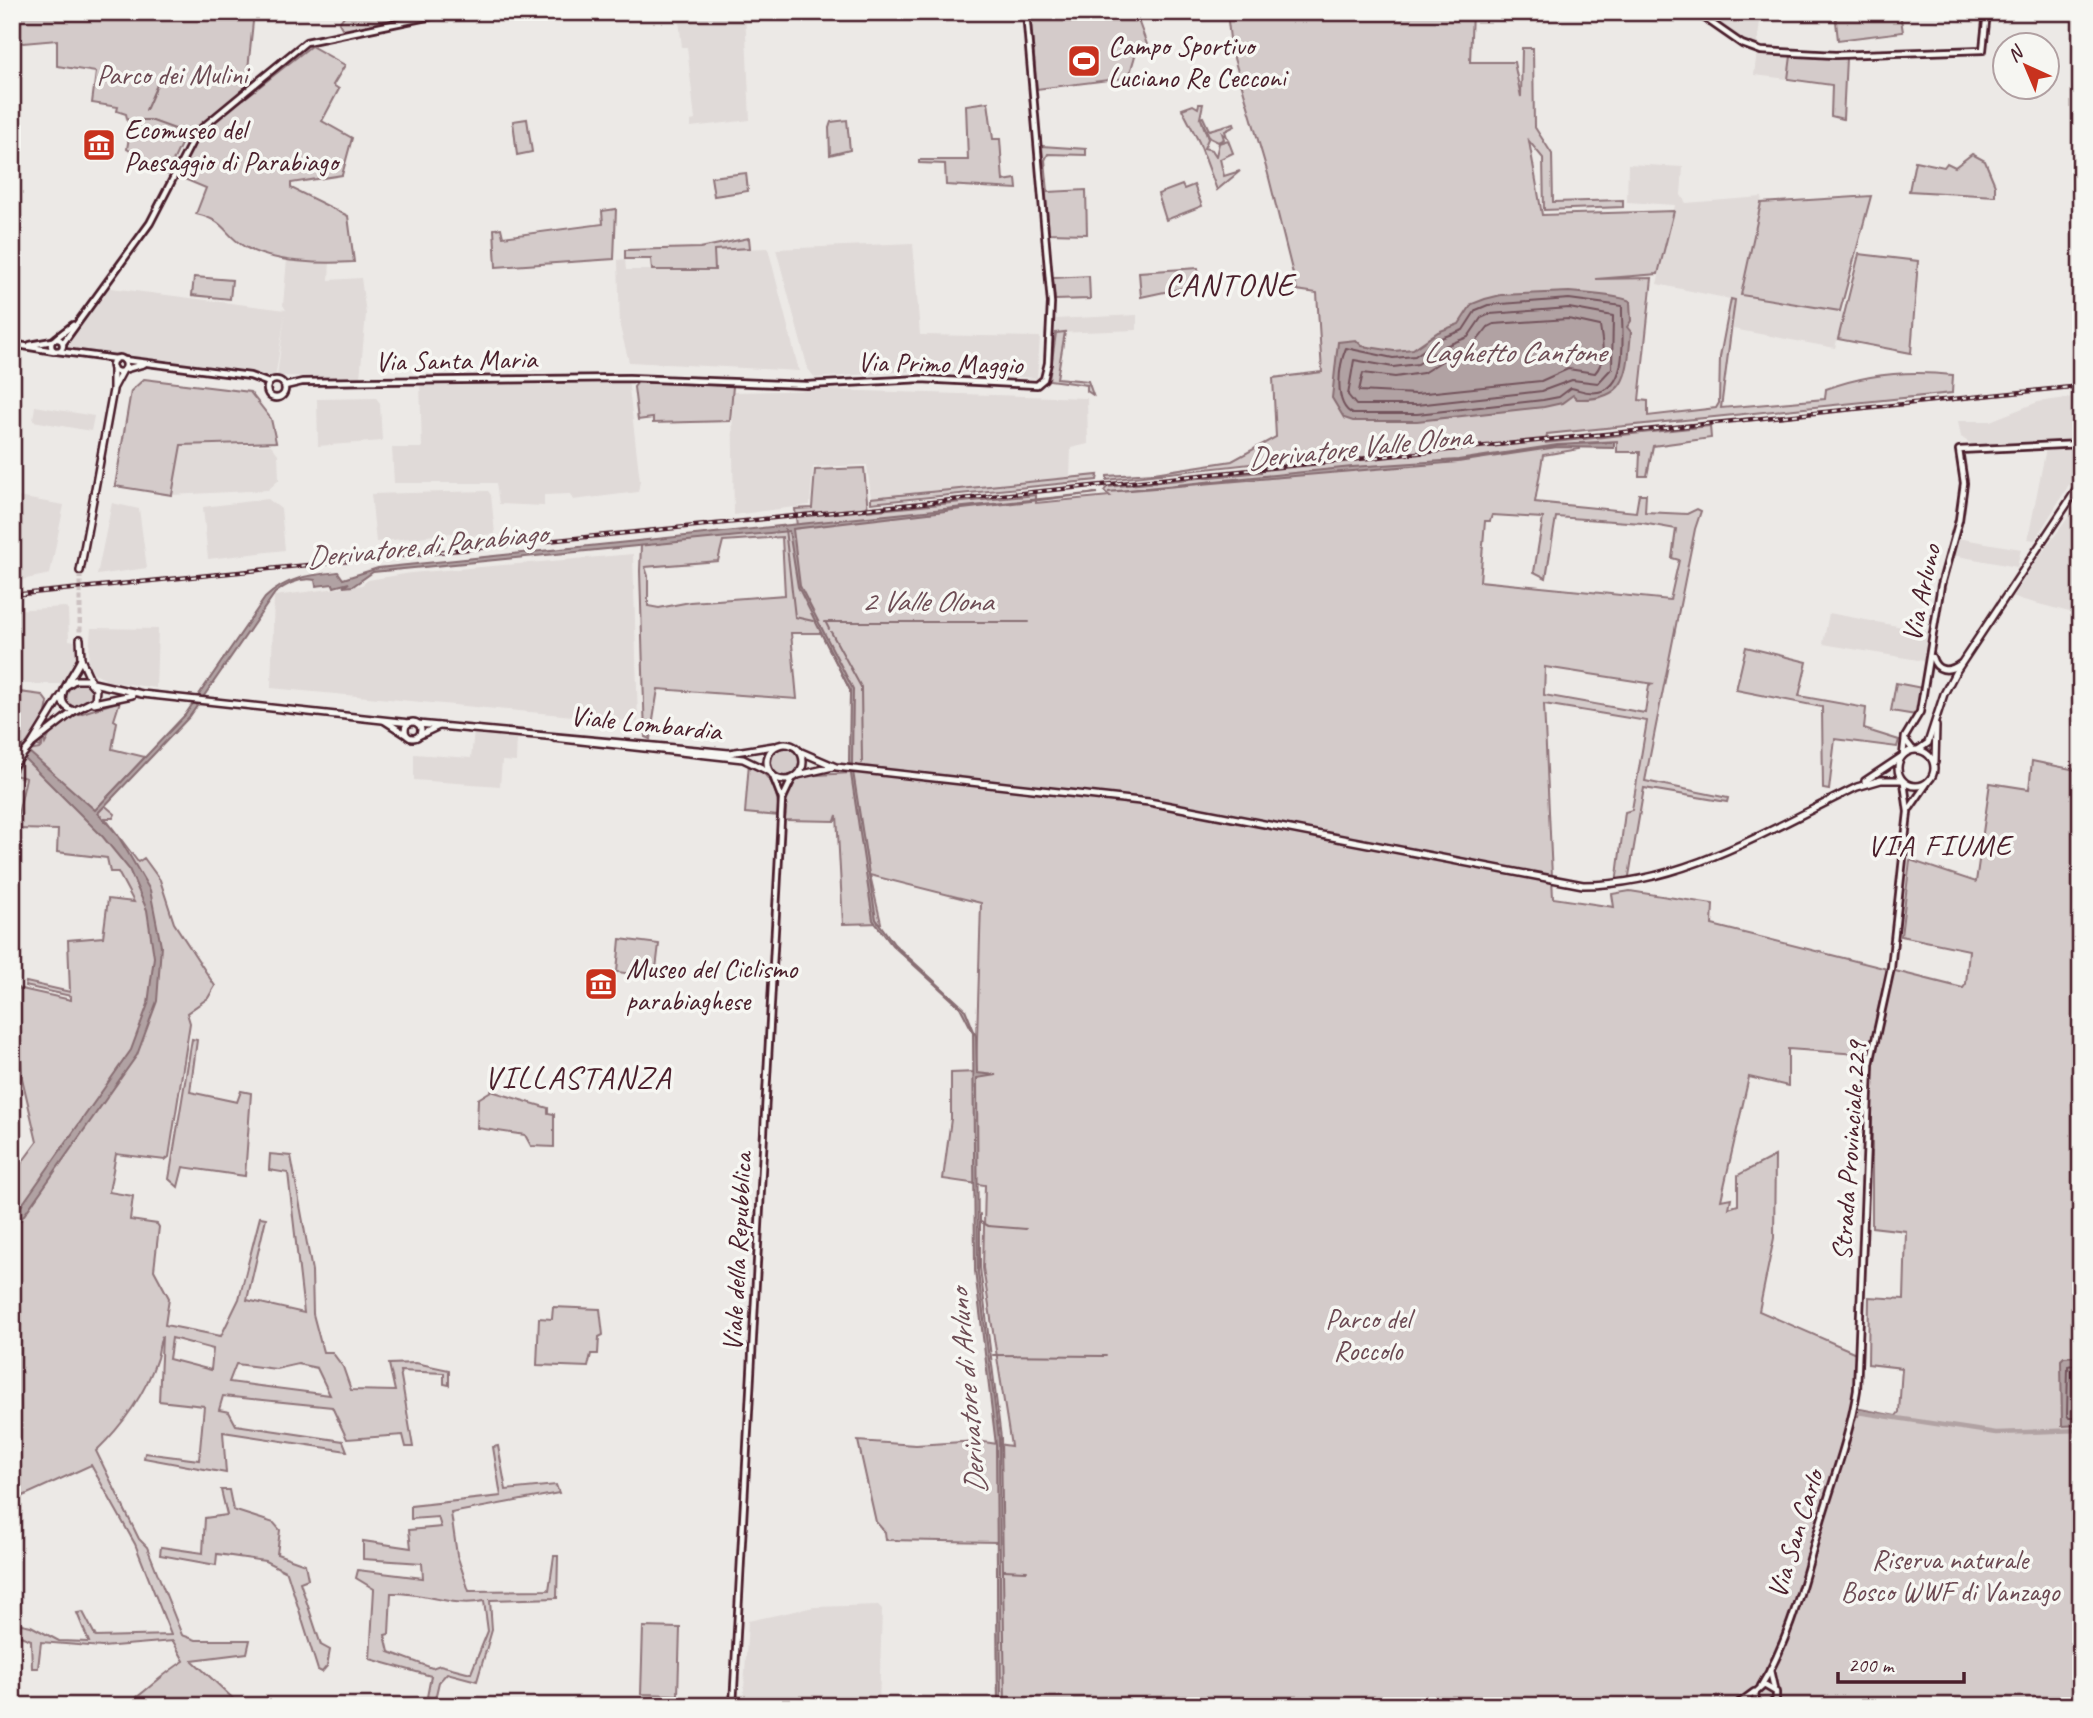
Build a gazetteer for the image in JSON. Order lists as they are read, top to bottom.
{
  "streets": {
    "main road": ["Viale Lombardia"],
    "street": [
      "Via Santa Maria",
      "Via Primo Maggio",
      "Via Arluno",
      "Strada Provinciale 229",
      "Viale della Repubblica",
      "Via San Carlo"
    ]
  },
  "crossings": [
    ["Via Santa Maria", "Via Primo Maggio"],
    ["Strada Provinciale 229", "Via San Carlo"]
  ],
  "districts": ["CANTONE", "VIA FIUME", "VILLASTANZA"],
  "water": [
    "Laghetto Cantone",
    "Derivatore Valle Olona",
    "Derivatore di Parabiago",
    "2 Valle Olona",
    "Derivatore di Arluno"
  ],
  "parks": ["Parco dei Mulini", "Parco del Roccolo", "Riserva naturale Bosco WWF di Vanzago"],
  "places": {
    "sports": ["Campo Sportivo Luciano Re Cecconi"],
    "museum": ["Ecomuseo del Paesaggio di Parabiago", "Museo del Ciclismo parabiaghese"]
  },
  "scale_bar": "200 m",
  "north": "top left"
}
